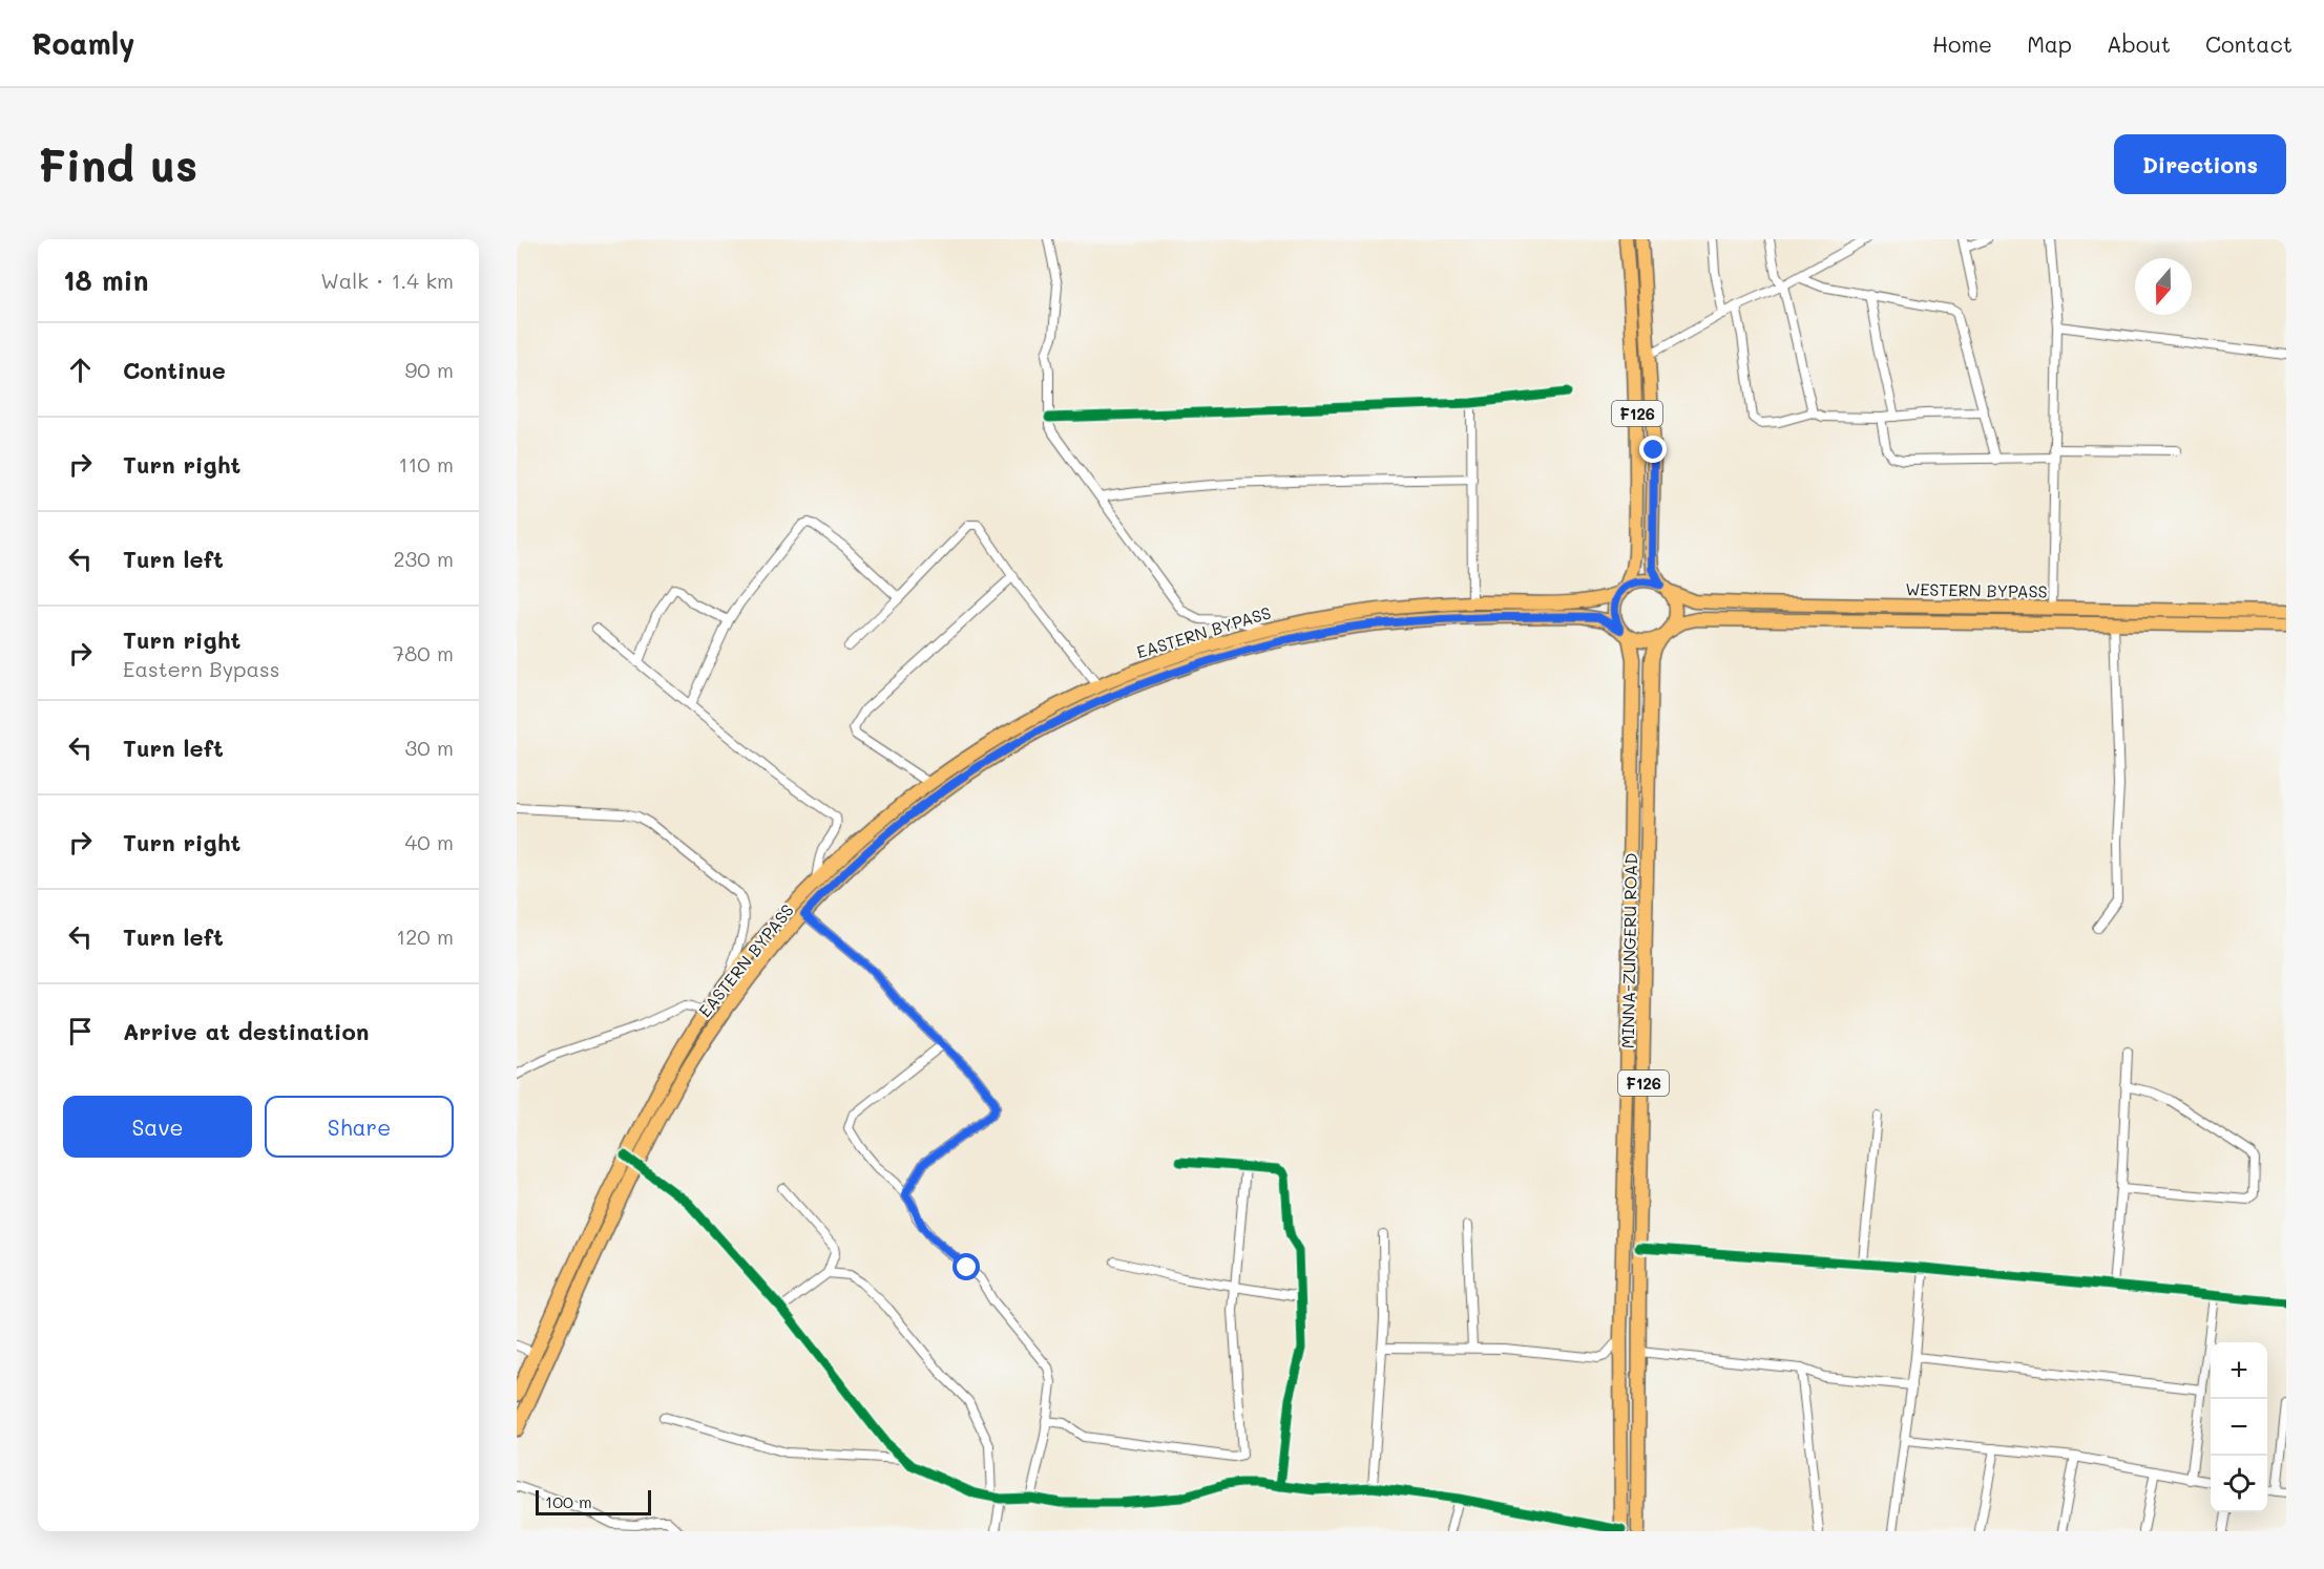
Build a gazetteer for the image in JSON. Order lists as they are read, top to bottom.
{
  "streets": {
    "main road": [
      "F126",
      "WESTERN BYPASS",
      "EASTERN BYPASS",
      "MINNA-ZUNGERU ROAD"
    ]
  },
  "crossings": [
    ["F126", "WESTERN BYPASS"],
    ["F126", "EASTERN BYPASS"],
    ["F126", "MINNA-ZUNGERU ROAD"],
    ["WESTERN BYPASS", "EASTERN BYPASS"],
    ["WESTERN BYPASS", "MINNA-ZUNGERU ROAD"],
    ["EASTERN BYPASS", "MINNA-ZUNGERU ROAD"]
  ],
  "scale_bar": "100 m",
  "north": "bottom",
  "page": {
    "header": "Roamly",
    "nav": [
      "Home",
      "Map",
      "About",
      "Contact"
    ],
    "buttons": [
      "Directions",
      ["Save", "Share"]
    ],
    "title": "Find us",
    "heading": ["18 min", "Walk · 1.4 km"],
    "list": [
      ["Continue", "90 m"],
      ["Turn right", "110 m"],
      ["Turn left", "230 m"],
      ["Turn right", "Eastern Bypass", "780 m"],
      ["Turn left", "30 m"],
      ["Turn right", "40 m"],
      ["Turn left", "120 m"],
      "Arrive at destination"
    ],
    "map_buttons": ["+", "−"],
    "scale": "100 m"
  }
}
